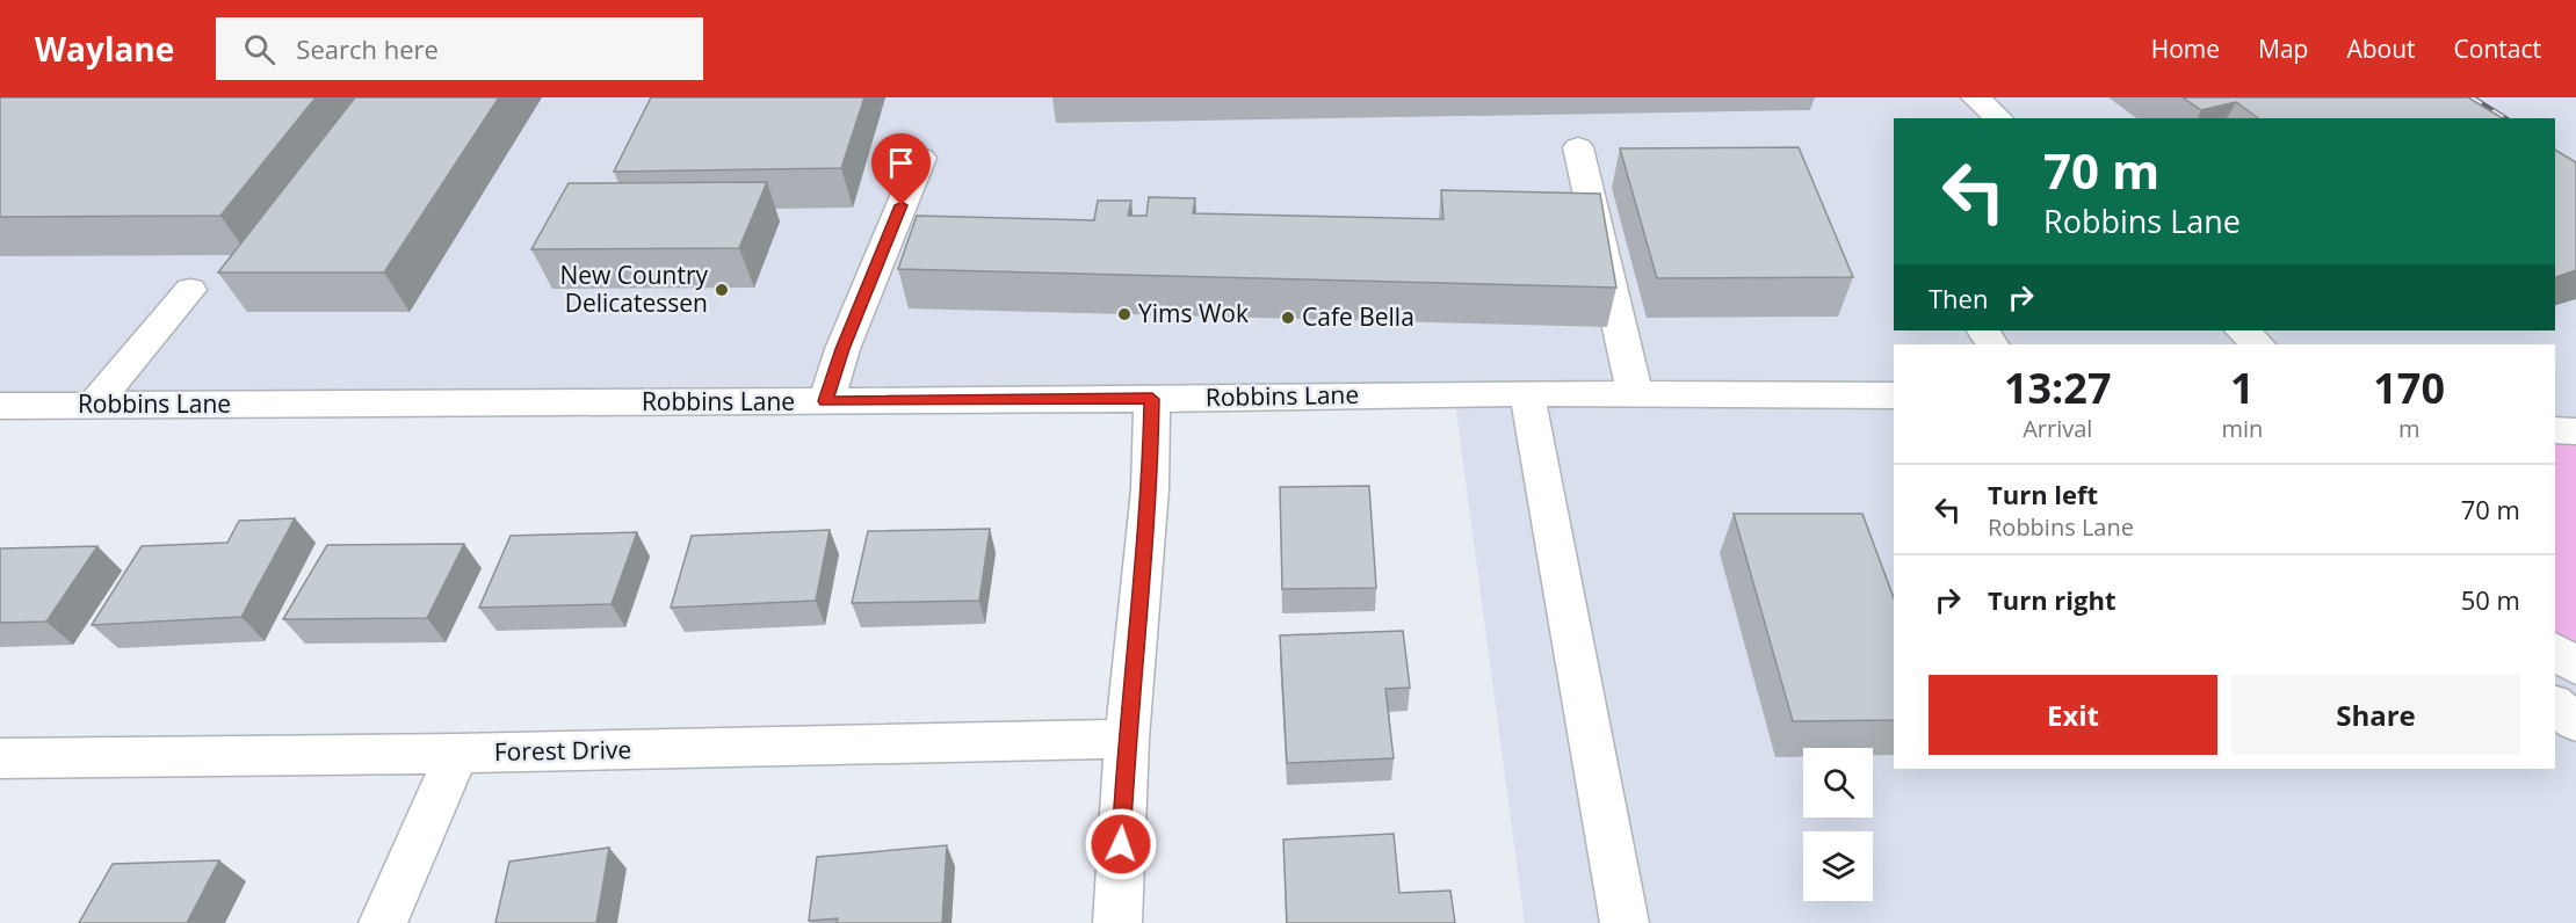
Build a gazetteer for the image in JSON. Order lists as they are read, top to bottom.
{
  "streets": {
    "street": ["Robbins Lane", "Forest Drive"]
  },
  "places": ["New Country Delicatessen", "Yims Wok", "Cafe Bella"],
  "page": {
    "header": "Waylane",
    "search": "Search here",
    "nav": [
      "Home",
      "Map",
      "About",
      "Contact"
    ],
    "turn": ["70 m", "Robbins Lane"],
    "then": "Then",
    "eta": [
      "13:27",
      "Arrival",
      "1",
      "min",
      "170",
      "m"
    ],
    "list": [
      {
        "name": "Turn left",
        "note": "Robbins Lane",
        "value": "70 m"
      },
      {
        "name": "Turn right",
        "value": "50 m"
      }
    ],
    "buttons": ["Exit", "Share"]
  }
}
